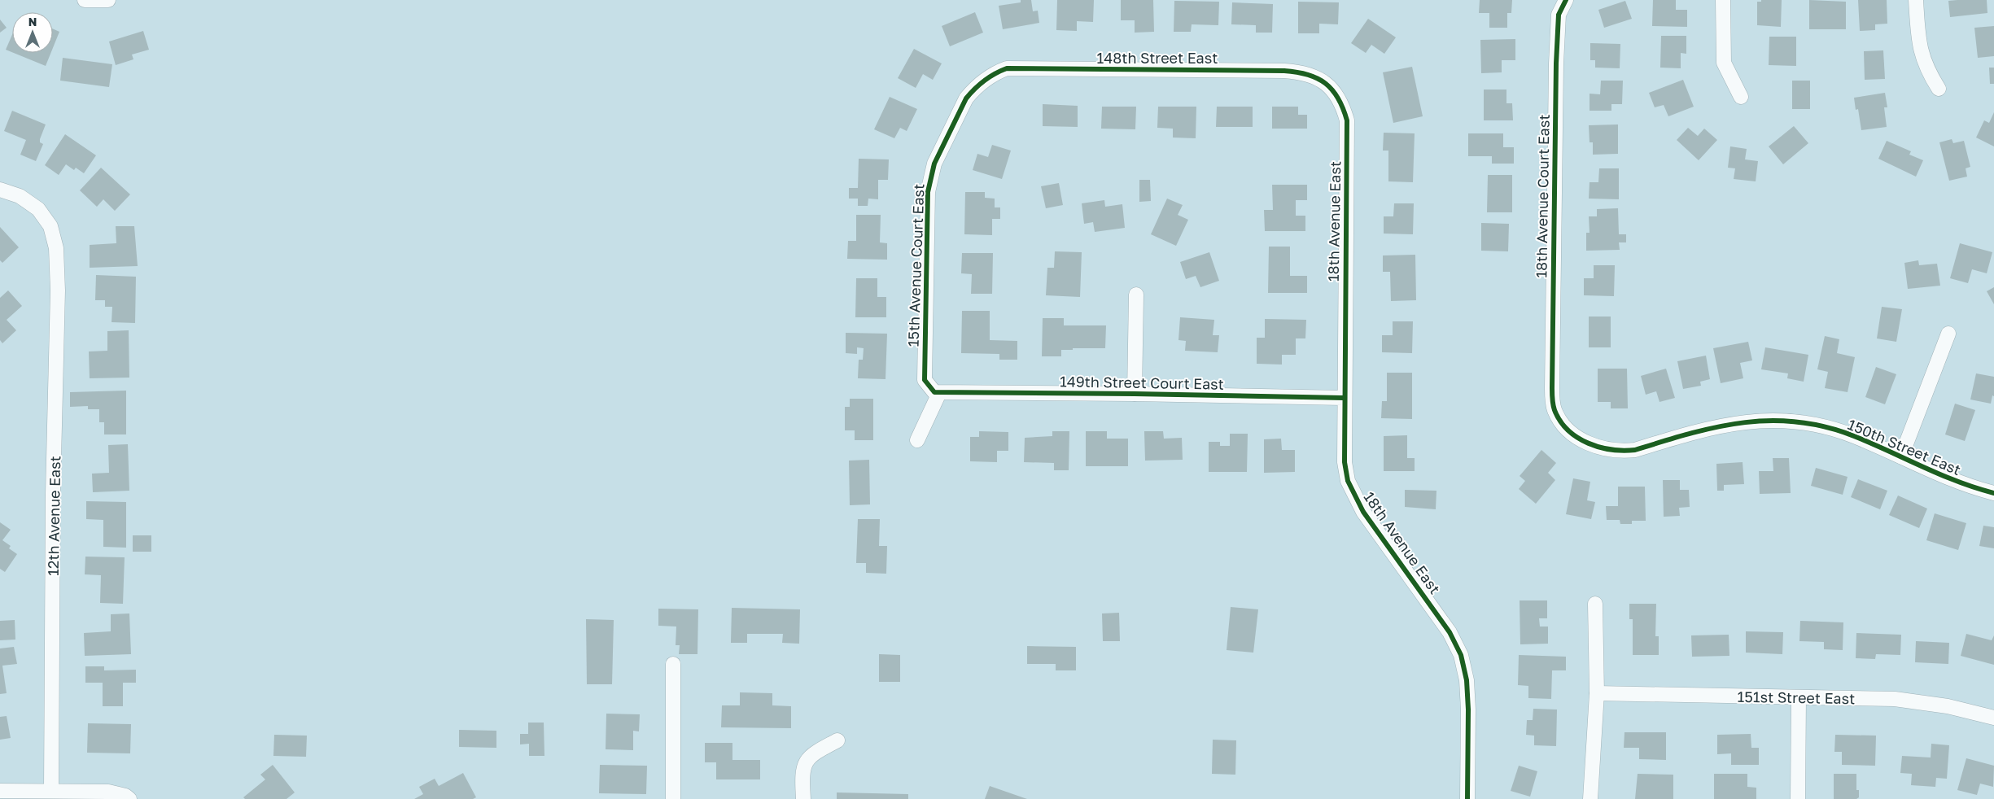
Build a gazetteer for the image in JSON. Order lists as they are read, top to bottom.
{
  "streets": {
    "street": [
      "148th Street East",
      "18th Avenue Court East",
      "18th Avenue East",
      "15th Avenue Court East",
      "149th Street Court East",
      "150th Street East",
      "12th Avenue East",
      "151st Street East"
    ]
  },
  "crossings": [
    ["148th Street East", "18th Avenue East"],
    ["148th Street East", "15th Avenue Court East"],
    ["18th Avenue Court East", "150th Street East"],
    ["18th Avenue East", "149th Street Court East"],
    ["15th Avenue Court East", "149th Street Court East"]
  ],
  "north": "top"
}
